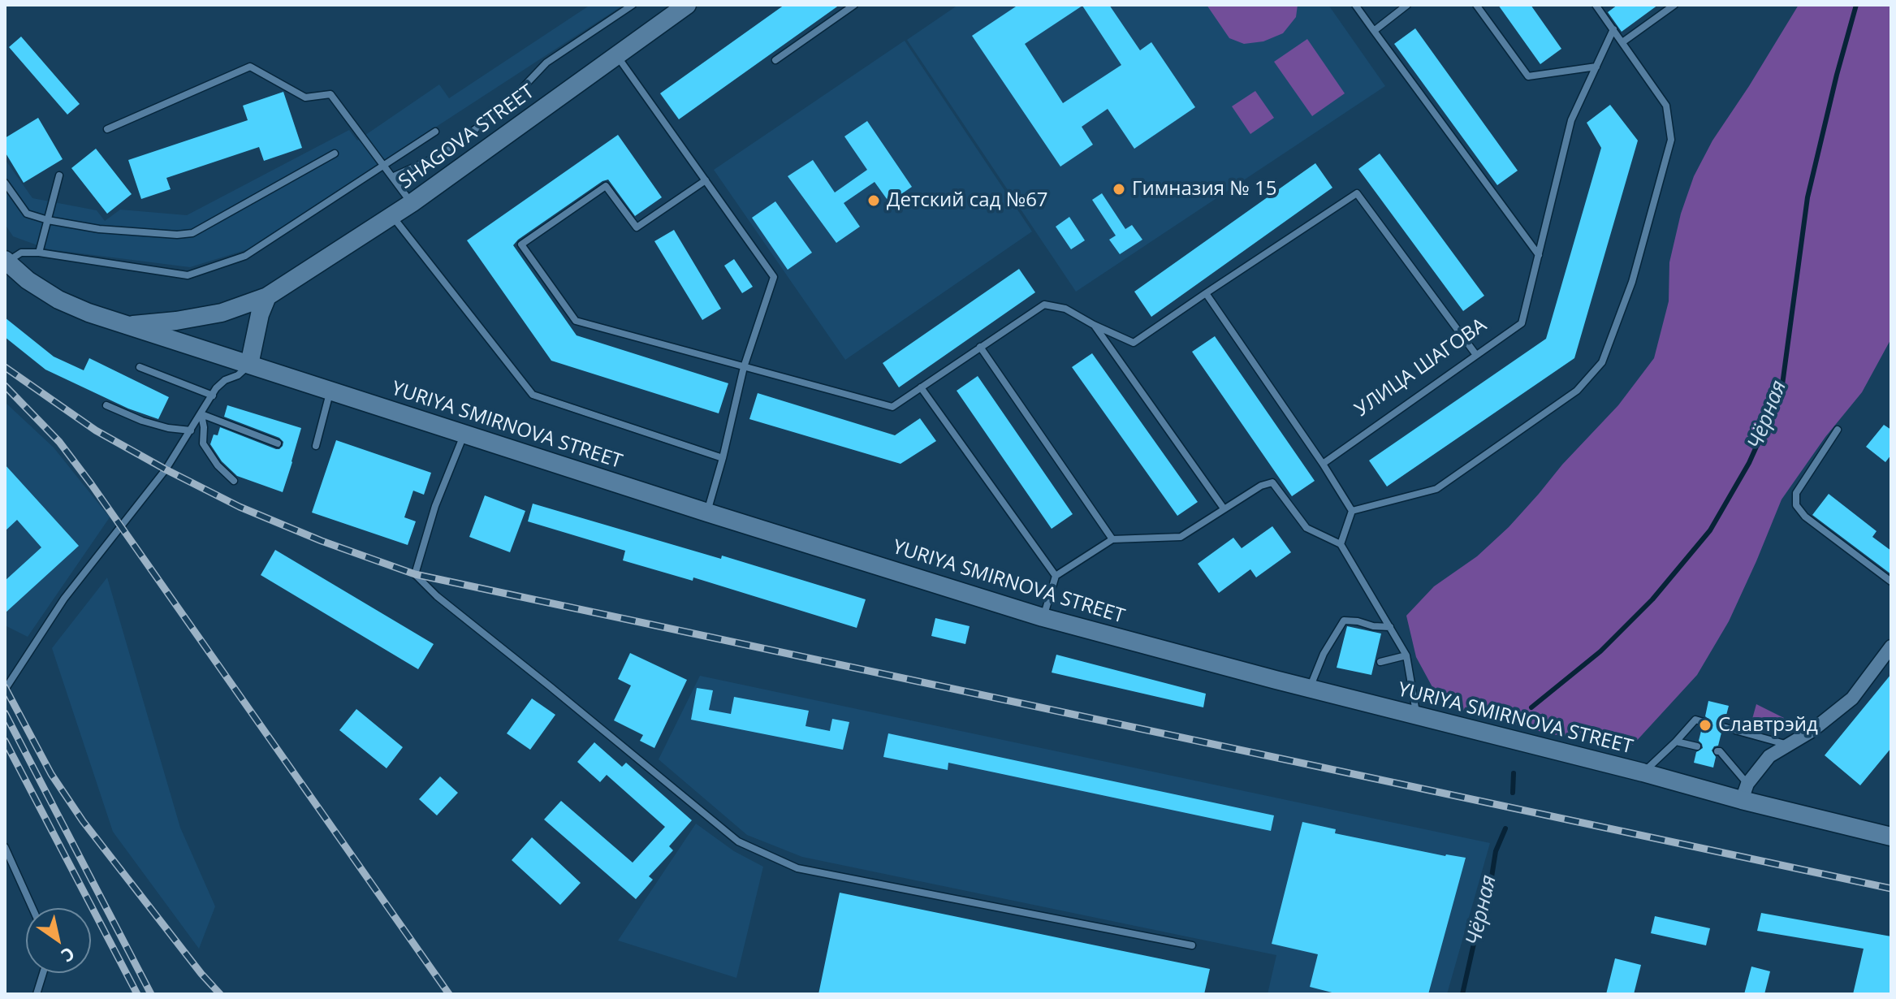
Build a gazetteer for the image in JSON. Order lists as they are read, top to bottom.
{
  "streets": {
    "main road": ["SHAGOVA STREET", "YURIYA SMIRNOVA STREET"],
    "lane": ["УЛИЦА ШАГОВА"]
  },
  "crossings": [
    ["SHAGOVA STREET", "YURIYA SMIRNOVA STREET"]
  ],
  "water": ["Чёрная"],
  "places": ["Гимназия № 15", "Детский сад №67", "Славтрэйд"],
  "north": "bottom right"
}
